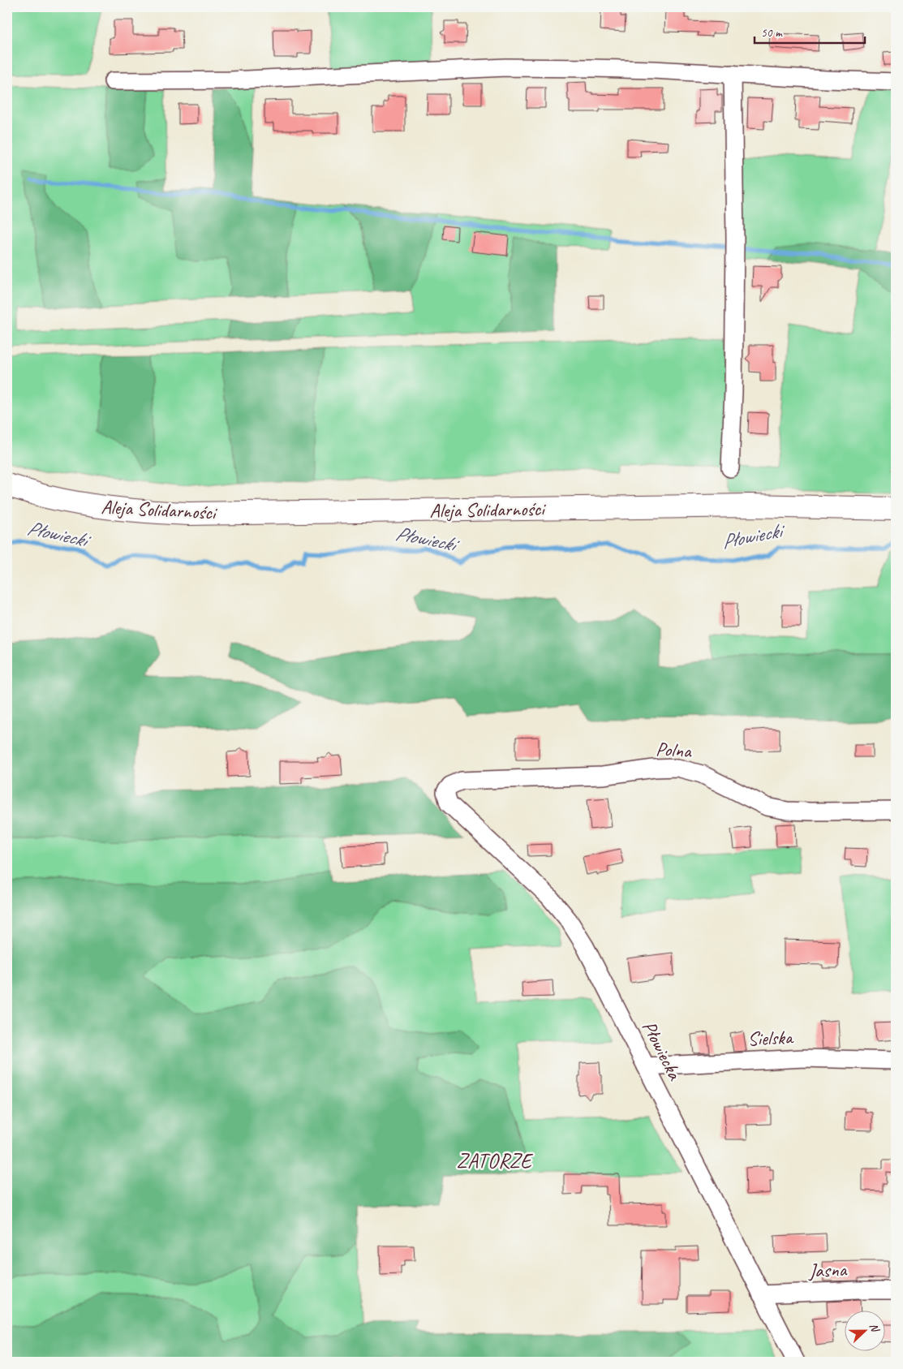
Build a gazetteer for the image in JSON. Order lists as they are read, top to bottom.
{
  "streets": {
    "main road": ["Aleja Solidarności"],
    "street": [
      "Polna",
      "Sielska",
      "Płowiecka",
      "Jasna"
    ]
  },
  "crossings": [
    ["Polna", "Płowiecka"],
    ["Sielska", "Płowiecka"],
    ["Płowiecka", "Jasna"]
  ],
  "districts": ["ZATORZE"],
  "water": ["Płowiecki"],
  "scale_bar": "50 m",
  "north": "right"
}
